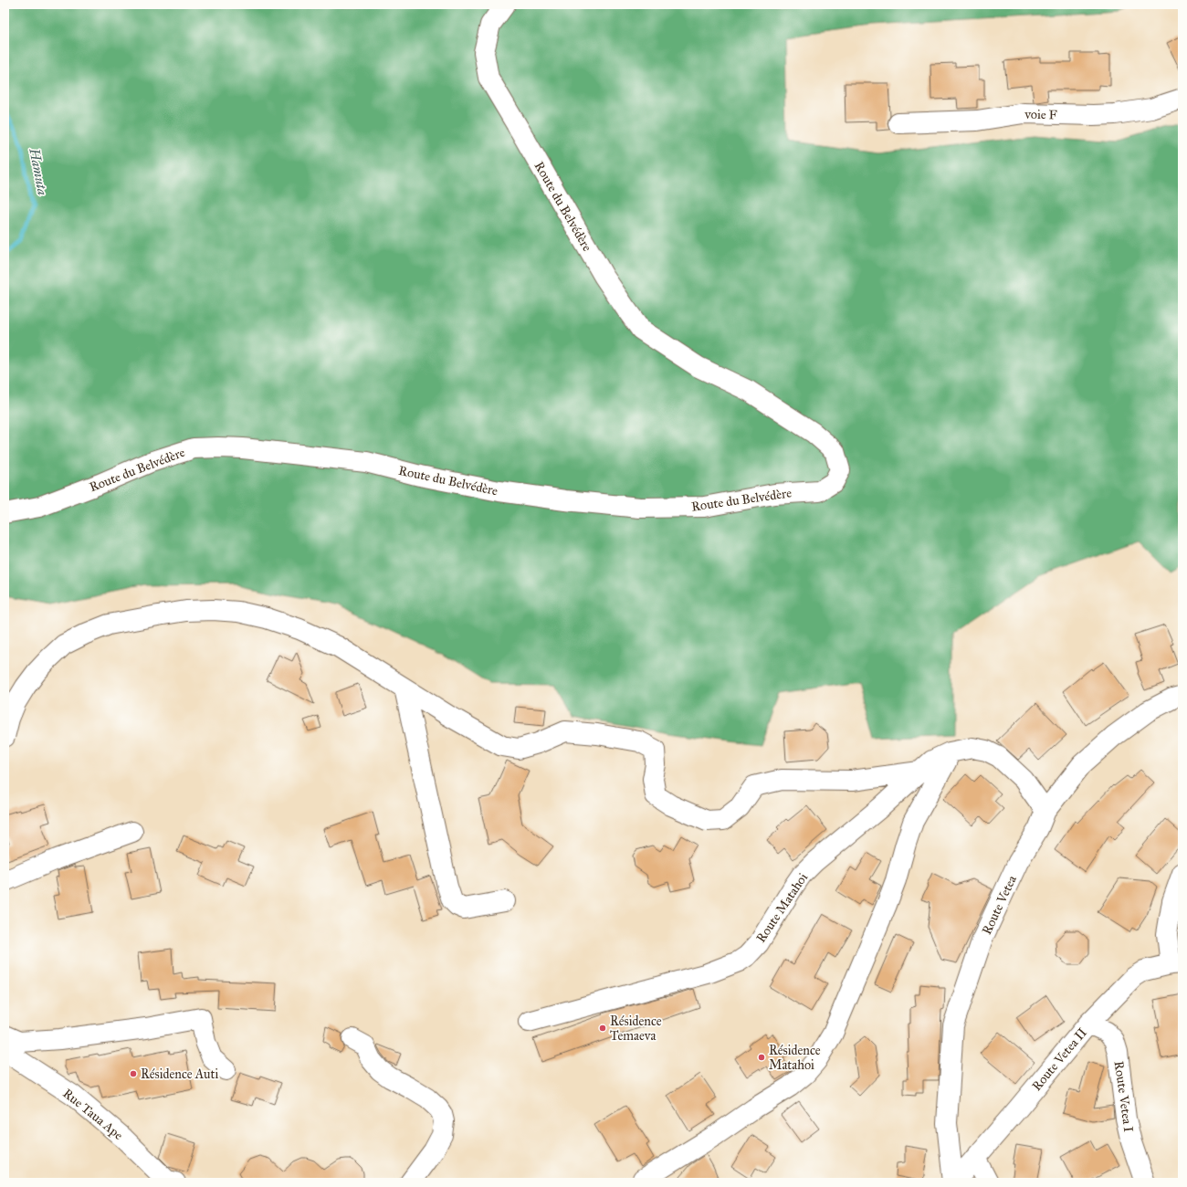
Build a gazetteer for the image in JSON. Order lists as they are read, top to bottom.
{
  "streets": {
    "street": [
      "voie F",
      "Route du Belvédère",
      "Route Vetea",
      "Route Matahoi",
      "Route Vetea II",
      "Route Vetea I",
      "Rue Taua Ape"
    ]
  },
  "crossings": [
    ["Route Vetea", "Route Matahoi"],
    ["Route Vetea", "Route Vetea II"],
    ["Route Vetea II", "Route Vetea I"]
  ],
  "water": ["Hamuta"],
  "places": ["Résidence Temaeva", "Résidence Matahoi", "Résidence Auti"]
}
